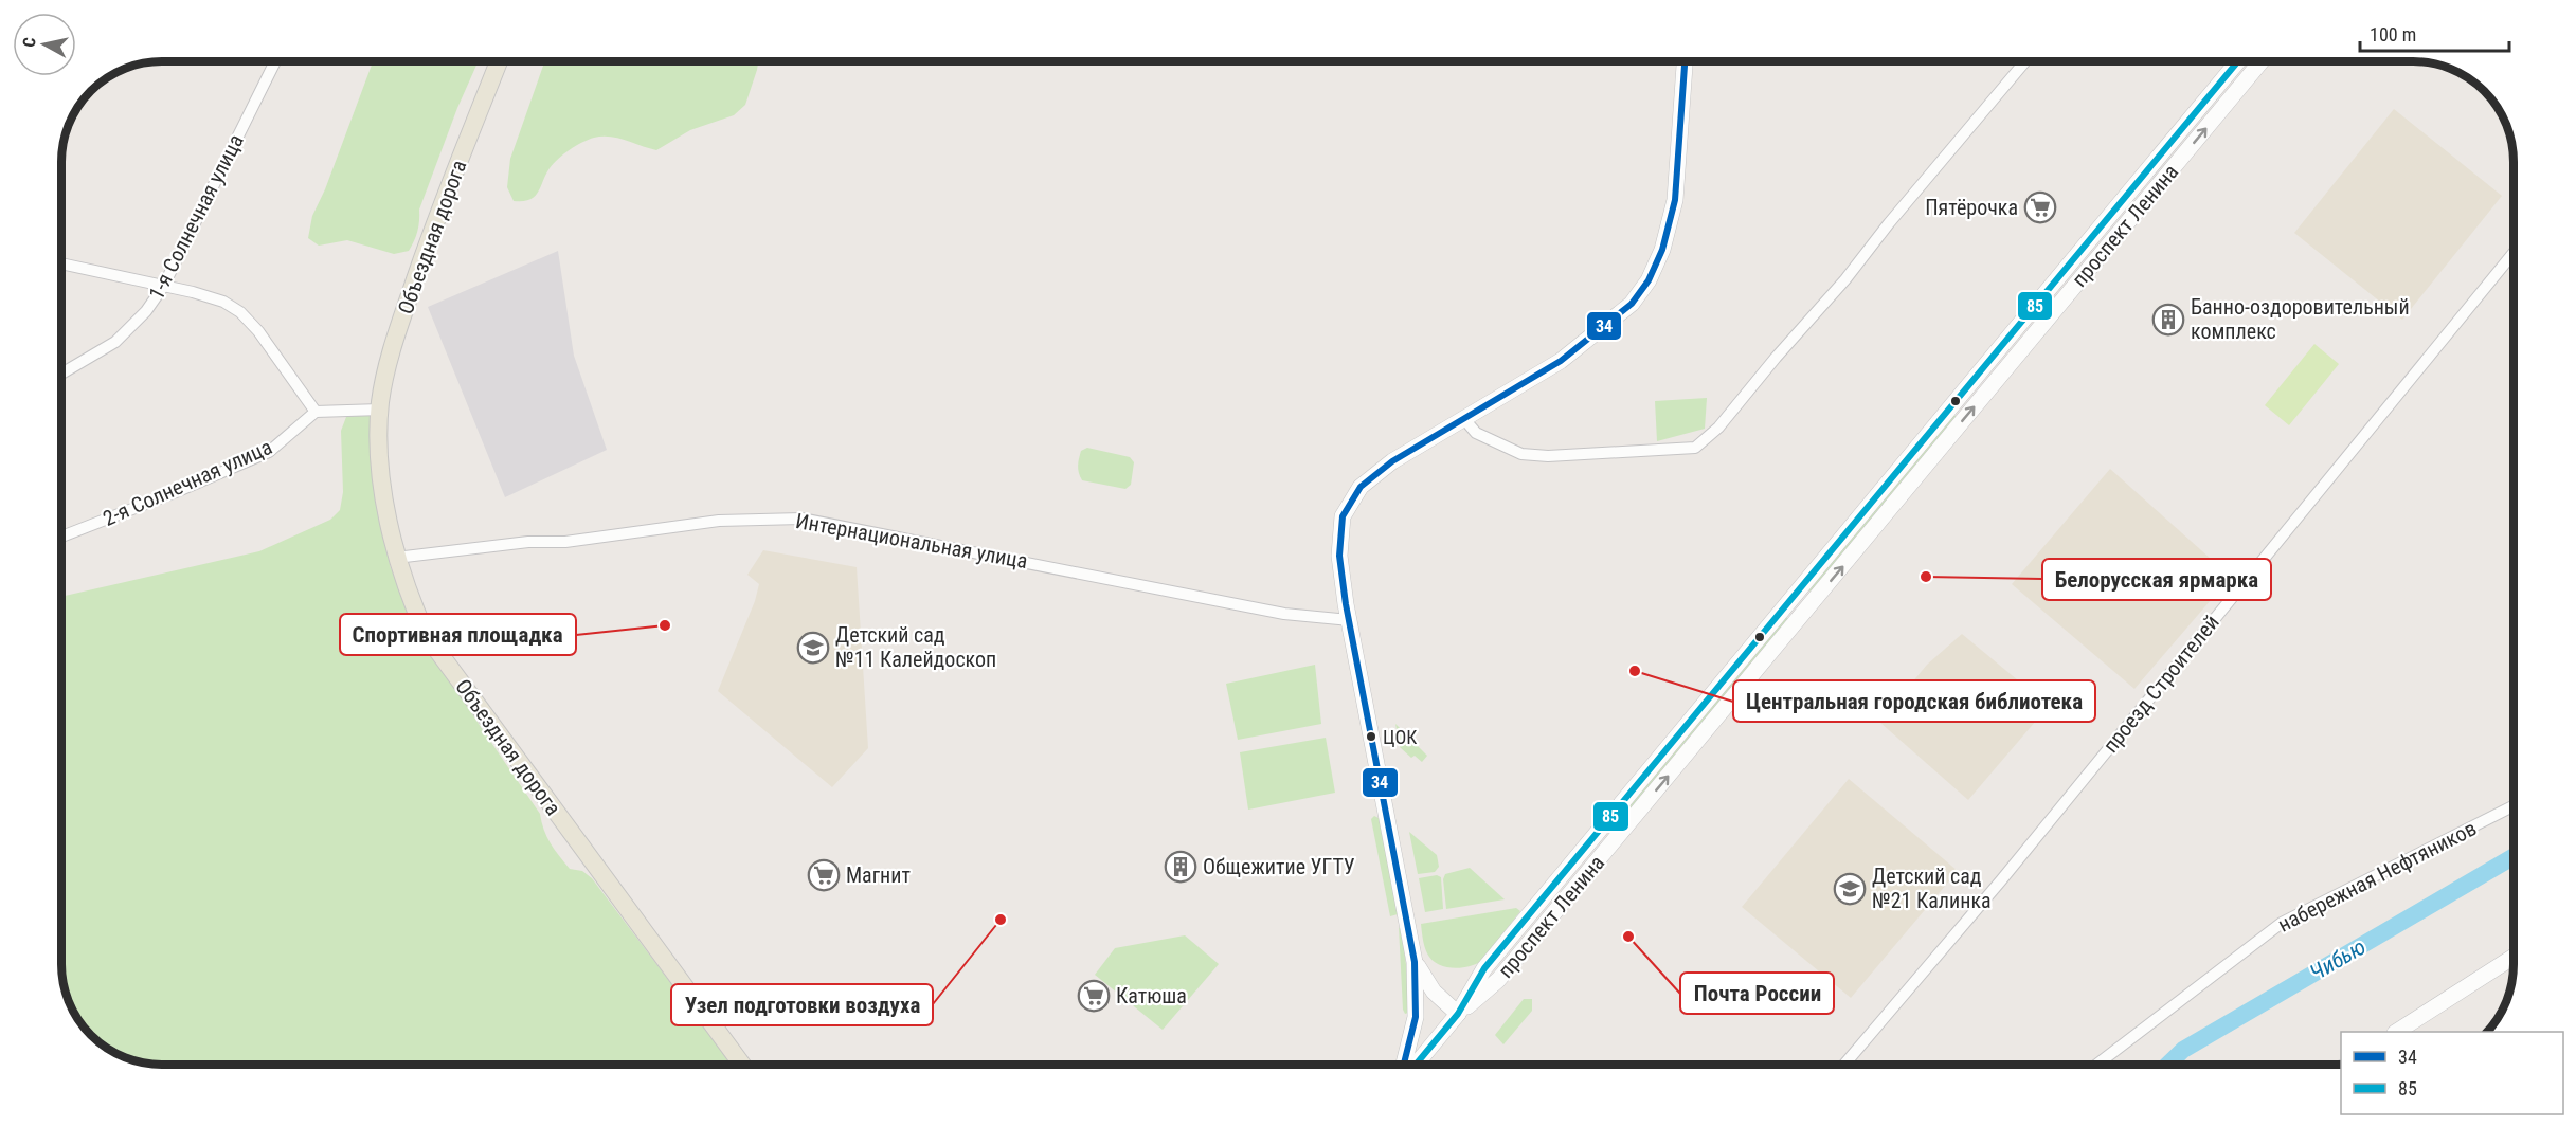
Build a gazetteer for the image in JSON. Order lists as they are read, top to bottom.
{
  "streets": {
    "main road": ["проспект Ленина", "Объездная дорога"],
    "street": [
      "1-я Солнечная улица",
      "2-я Солнечная улица",
      "Интернациональная улица",
      "проезд Строителей",
      "набережная Нефтяников"
    ]
  },
  "crossings": [
    ["Объездная дорога", "Интернациональная улица"]
  ],
  "water": ["Чибью"],
  "places": {
    "supermarket": ["Пятёрочка", "Магнит", "Катюша"],
    "building": ["Банно-оздоровительный комплекс", "Общежитие УГТУ"],
    "other": [
      "Белорусская ярмарка",
      "Спортивная площадка",
      "Центральная городская библиотека",
      "ЦОК",
      "Узел подготовки воздуха",
      "Почта России"
    ],
    "school or university": ["Детский сад №11 Калейдоскоп", "Детский сад №21 Калинка"]
  },
  "lines": ["transit line 34", "transit line 85"],
  "legend": ["34", "85"],
  "scale_bar": "100 m",
  "north": "left"
}
